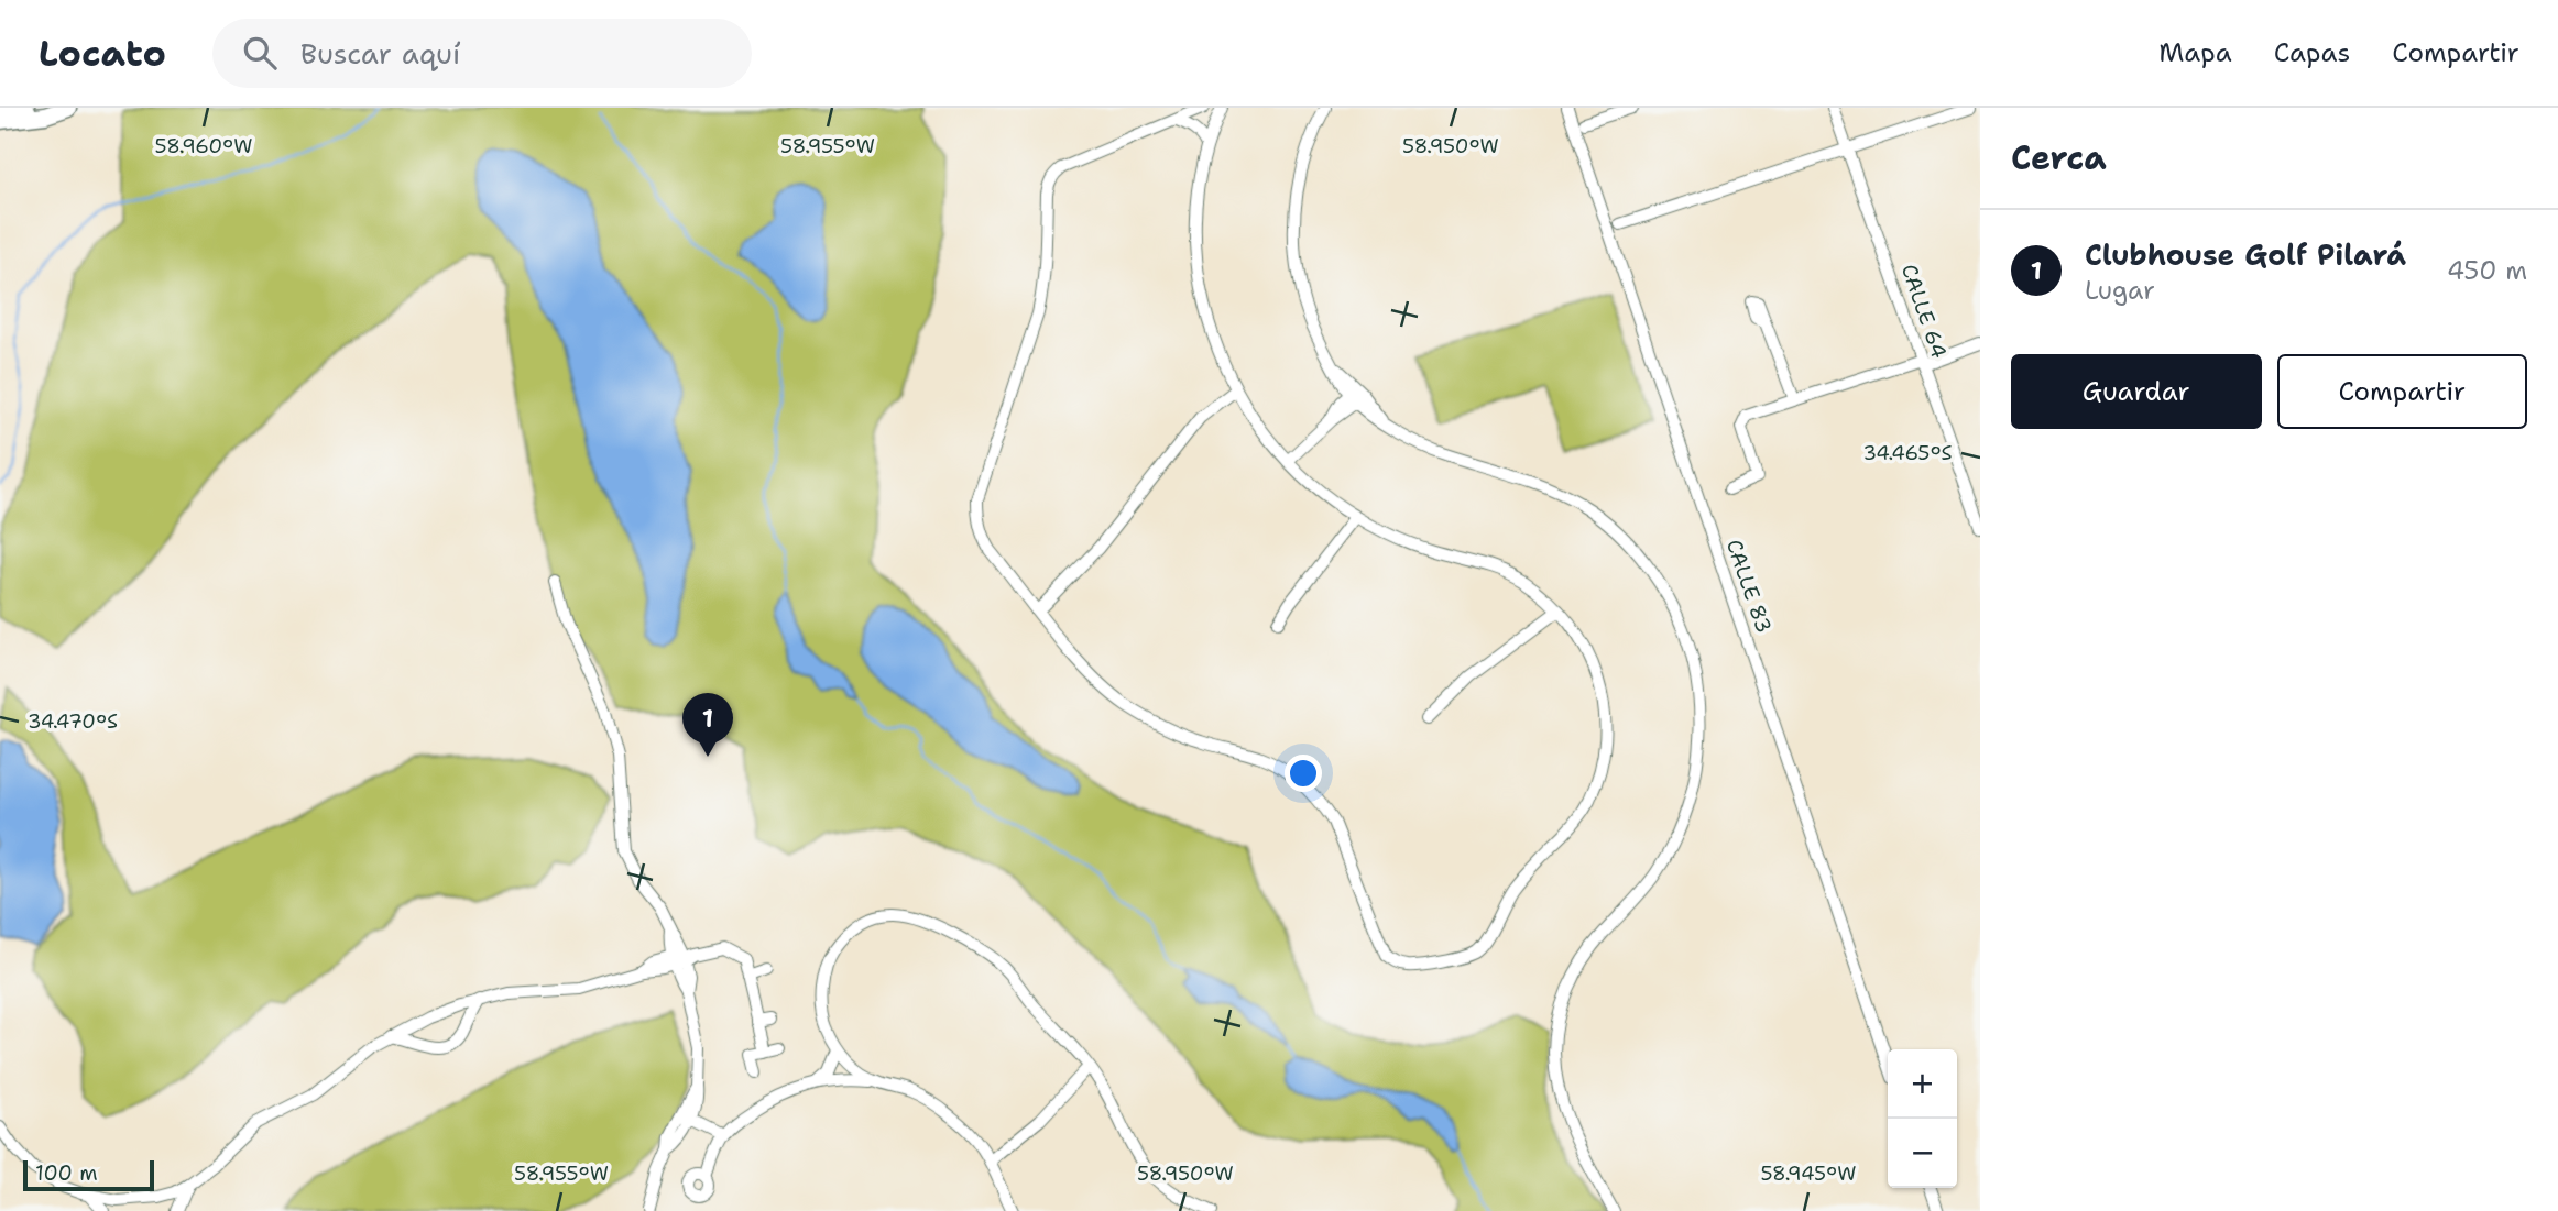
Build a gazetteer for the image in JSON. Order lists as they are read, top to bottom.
{
  "streets": {
    "street": ["CALLE 64", "CALLE 83"]
  },
  "scale_bar": "100 m",
  "page": {
    "header": "Locato",
    "search": "Buscar aquí",
    "nav": ["Mapa", "Capas", "Compartir"],
    "heading": "Cerca",
    "list": [
      {
        "mark": "1",
        "name": "Clubhouse Golf Pilará",
        "note": "Lugar",
        "value": "450 m"
      }
    ],
    "buttons": ["Guardar", "Compartir"],
    "pins": "1",
    "map_buttons": ["+", "−"],
    "scale": "100 m"
  },
  "coordinates": [
    "58.955°W",
    "58.950°W",
    "58.960°W",
    "34.465°S",
    "34.470°S",
    "58.945°W"
  ]
}
